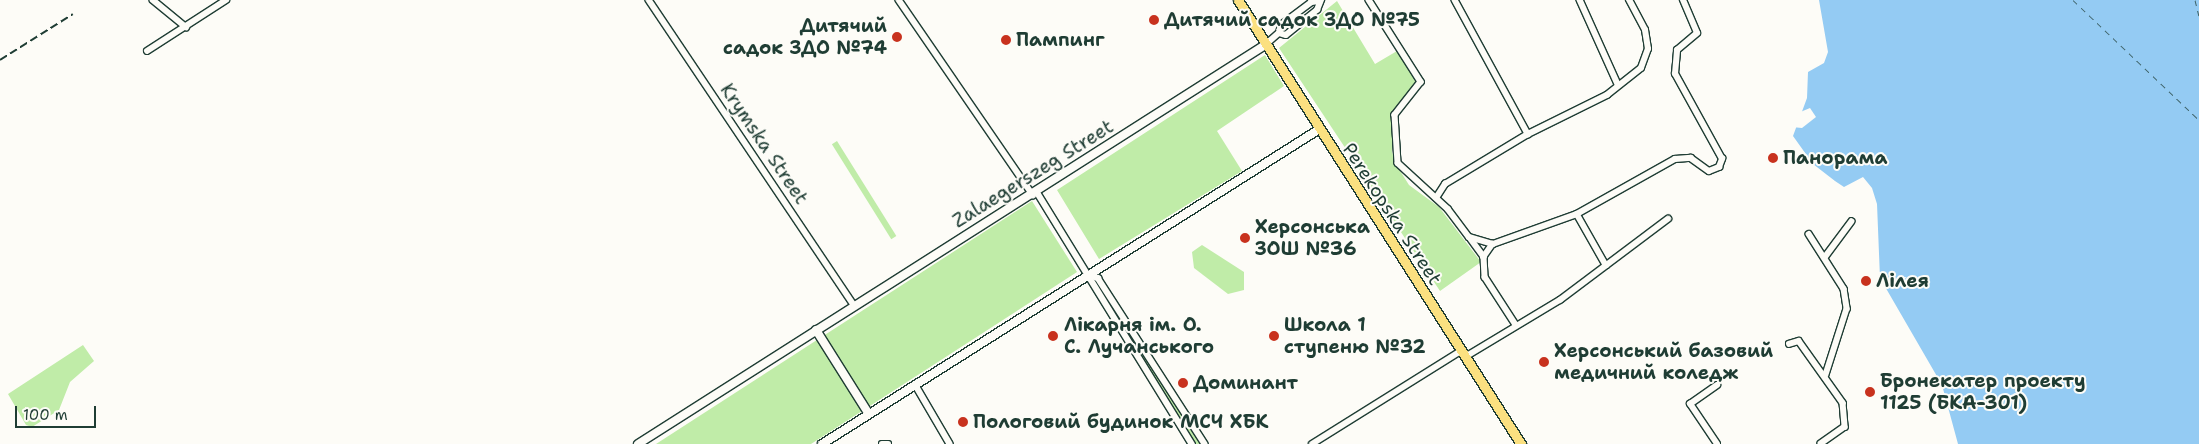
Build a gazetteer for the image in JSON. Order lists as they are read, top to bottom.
{
  "streets": {
    "main road": ["Zalaegerszeg Street", "Perekopska Street"],
    "street": ["Krymska Street"]
  },
  "crossings": [
    ["Krymska Street", "Zalaegerszeg Street"],
    ["Zalaegerszeg Street", "Perekopska Street"]
  ],
  "places": [
    "Дитячий садок ЗДО №75",
    "Дитячий садок ЗДО №74",
    "Пампинг",
    "Панорама",
    "Херсонська ЗОШ №36",
    "Лілея",
    "Лікарня ім. О. С. Лучанського",
    "Школа 1 ступеню №32",
    "Херсонський базовий медичний коледж",
    "Доминант",
    "Бронекатер проекту 1125 (БКА-301)",
    "Пологовий будинок МСЧ ХБК"
  ],
  "scale_bar": "100 m"
}
